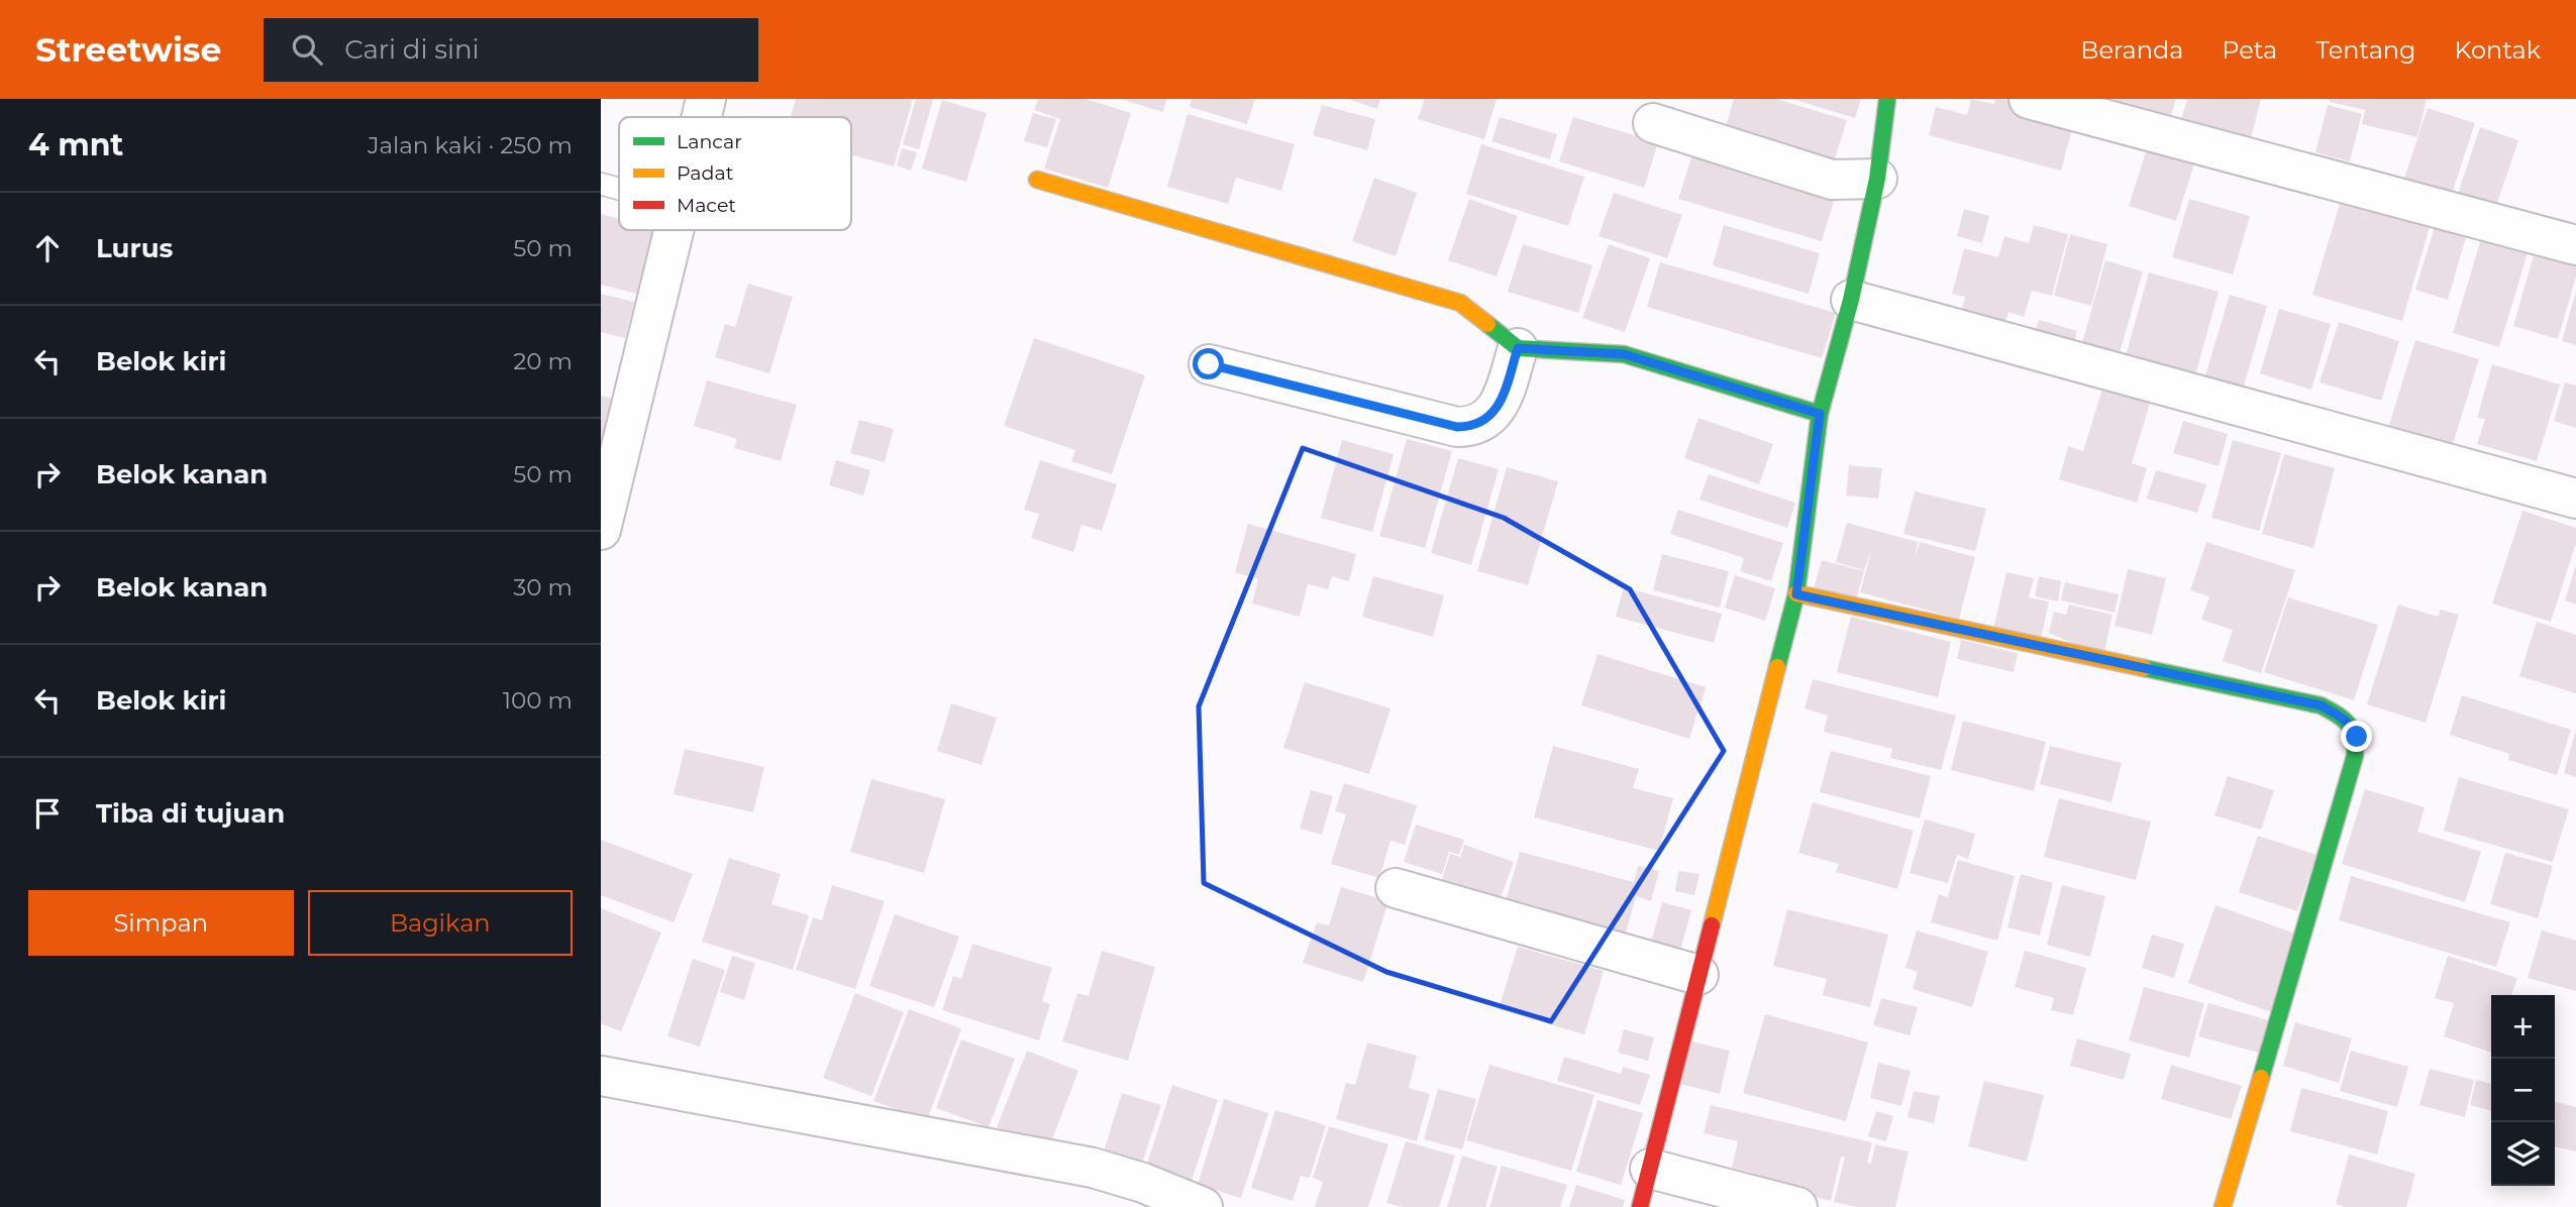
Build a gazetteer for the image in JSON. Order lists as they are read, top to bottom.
{
  "legend": ["Lancar", "Padat", "Macet"],
  "page": {
    "header": "Streetwise",
    "search": "Cari di sini",
    "nav": [
      "Beranda",
      "Peta",
      "Tentang",
      "Kontak"
    ],
    "heading": ["4 mnt", "Jalan kaki · 250 m"],
    "list": [
      ["Lurus", "50 m"],
      ["Belok kiri", "20 m"],
      ["Belok kanan", "50 m"],
      ["Belok kanan", "30 m"],
      ["Belok kiri", "100 m"],
      "Tiba di tujuan"
    ],
    "buttons": ["Simpan", "Bagikan"],
    "map_buttons": ["+", "−"]
  }
}
